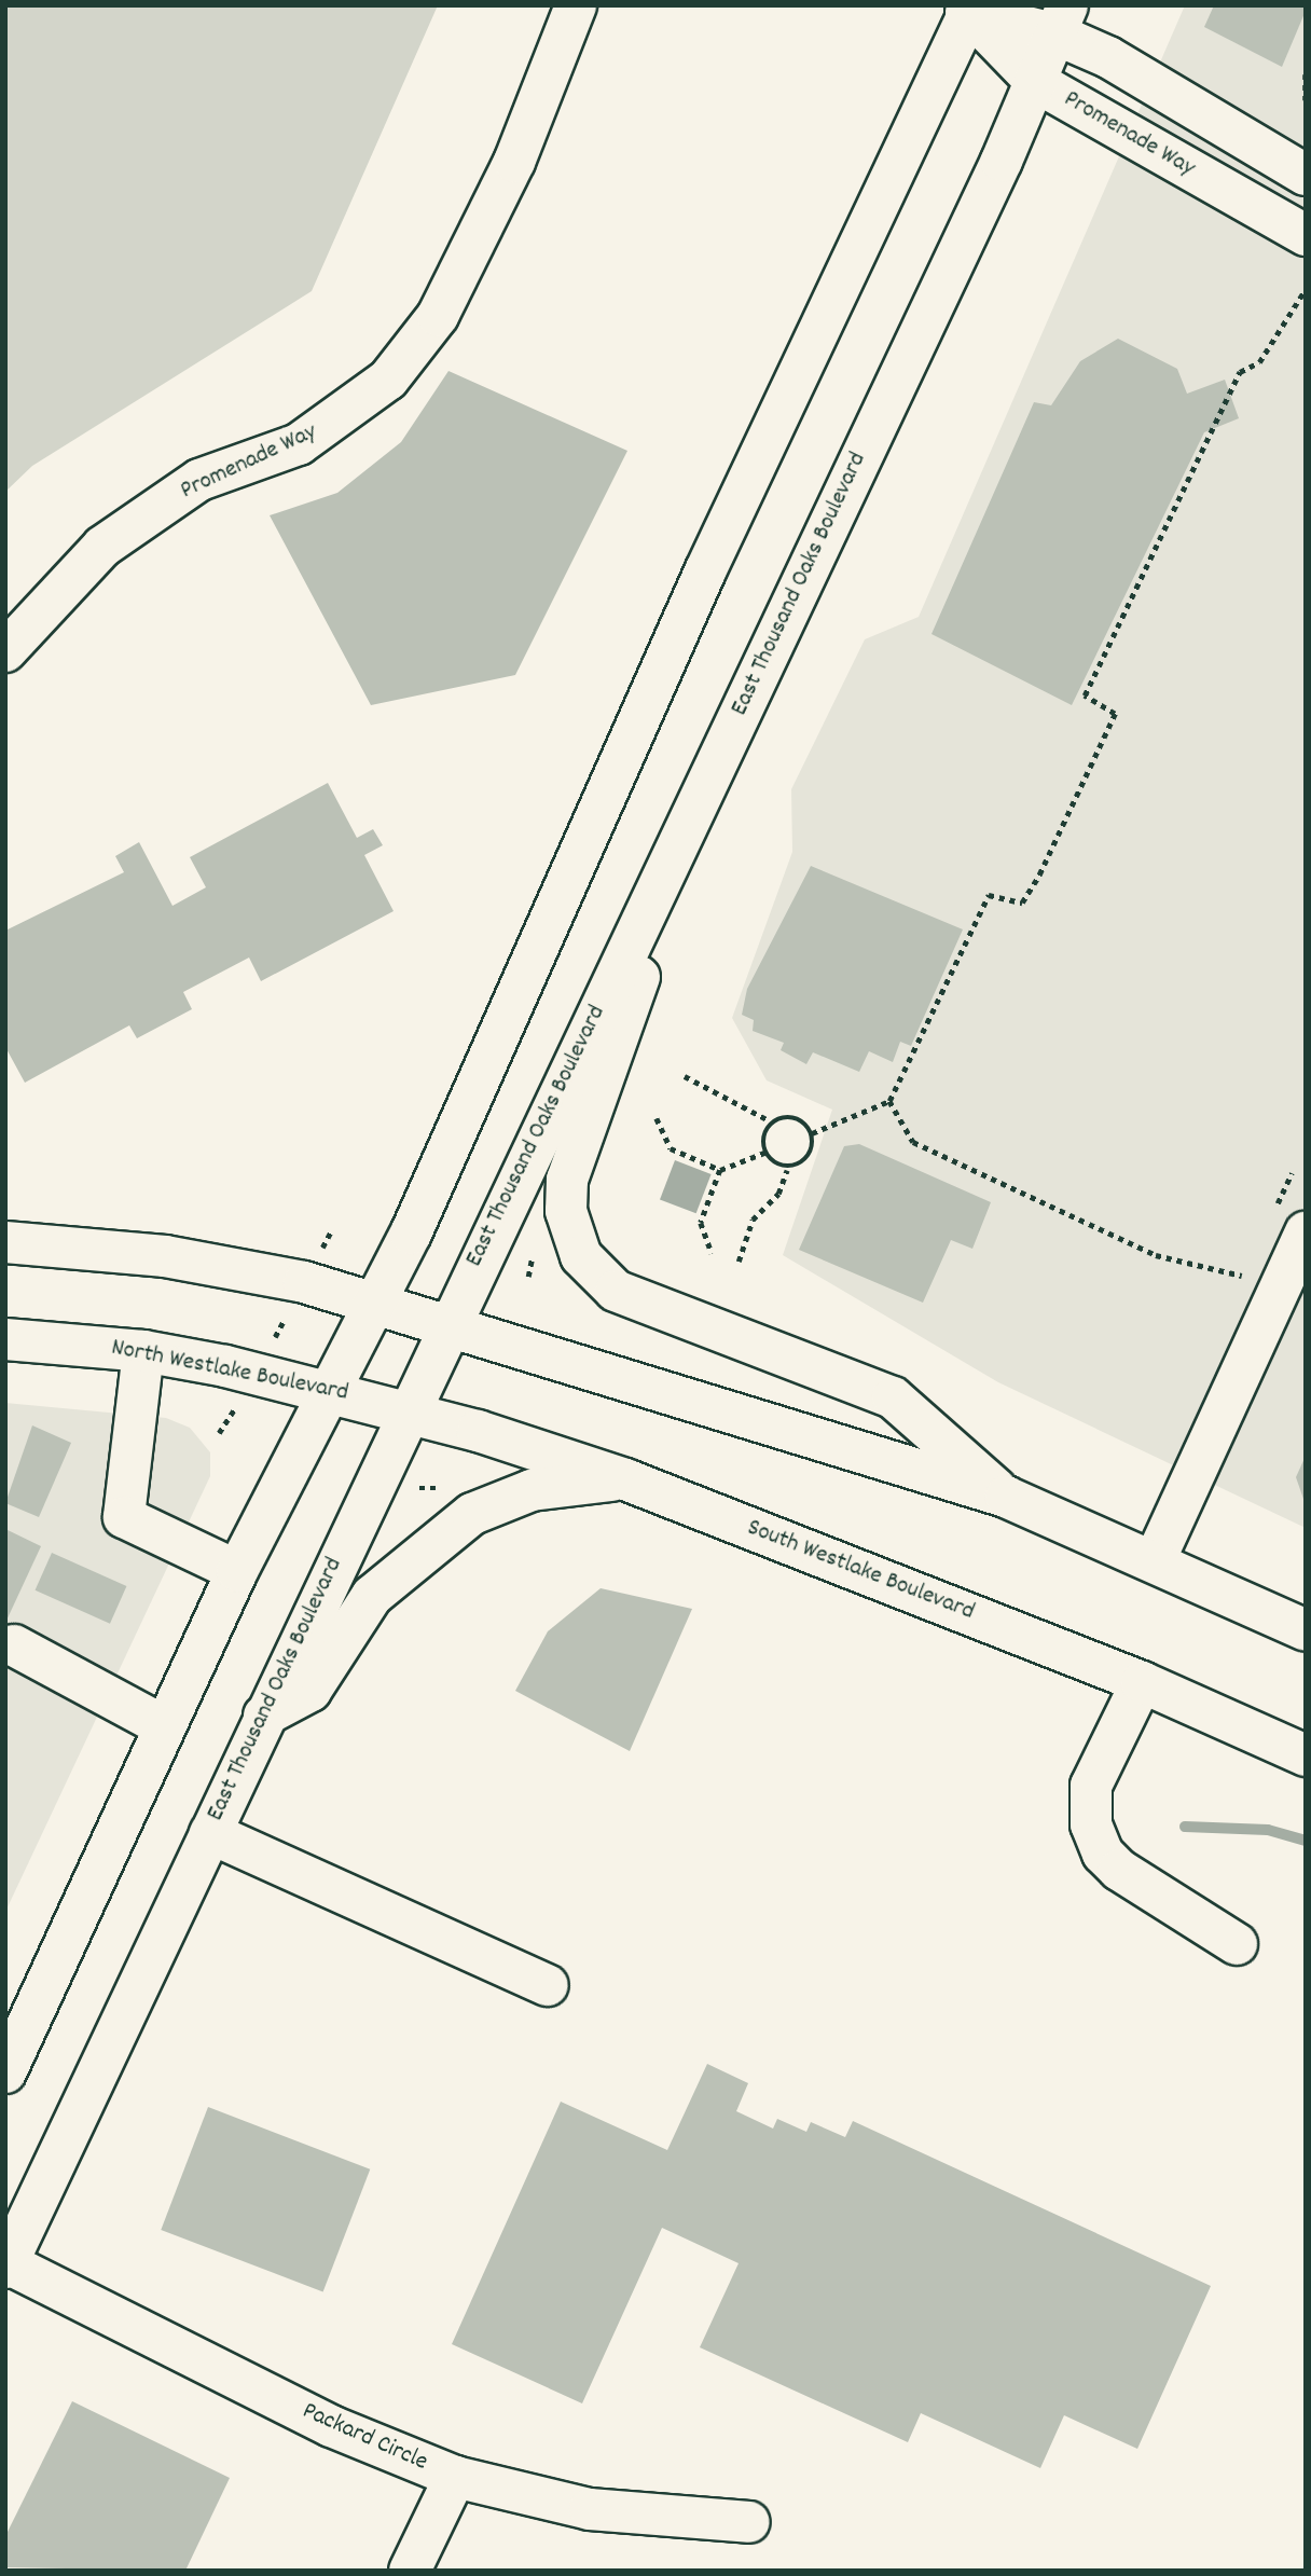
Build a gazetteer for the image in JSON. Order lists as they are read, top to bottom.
{
  "streets": {
    "main road": [
      "Promenade Way",
      "East Thousand Oaks Boulevard",
      "North Westlake Boulevard",
      "South Westlake Boulevard",
      "Packard Circle"
    ]
  },
  "crossings": [
    ["Promenade Way", "East Thousand Oaks Boulevard"],
    ["East Thousand Oaks Boulevard", "North Westlake Boulevard"],
    ["East Thousand Oaks Boulevard", "South Westlake Boulevard"],
    ["East Thousand Oaks Boulevard", "Packard Circle"],
    ["North Westlake Boulevard", "South Westlake Boulevard"]
  ]
}
